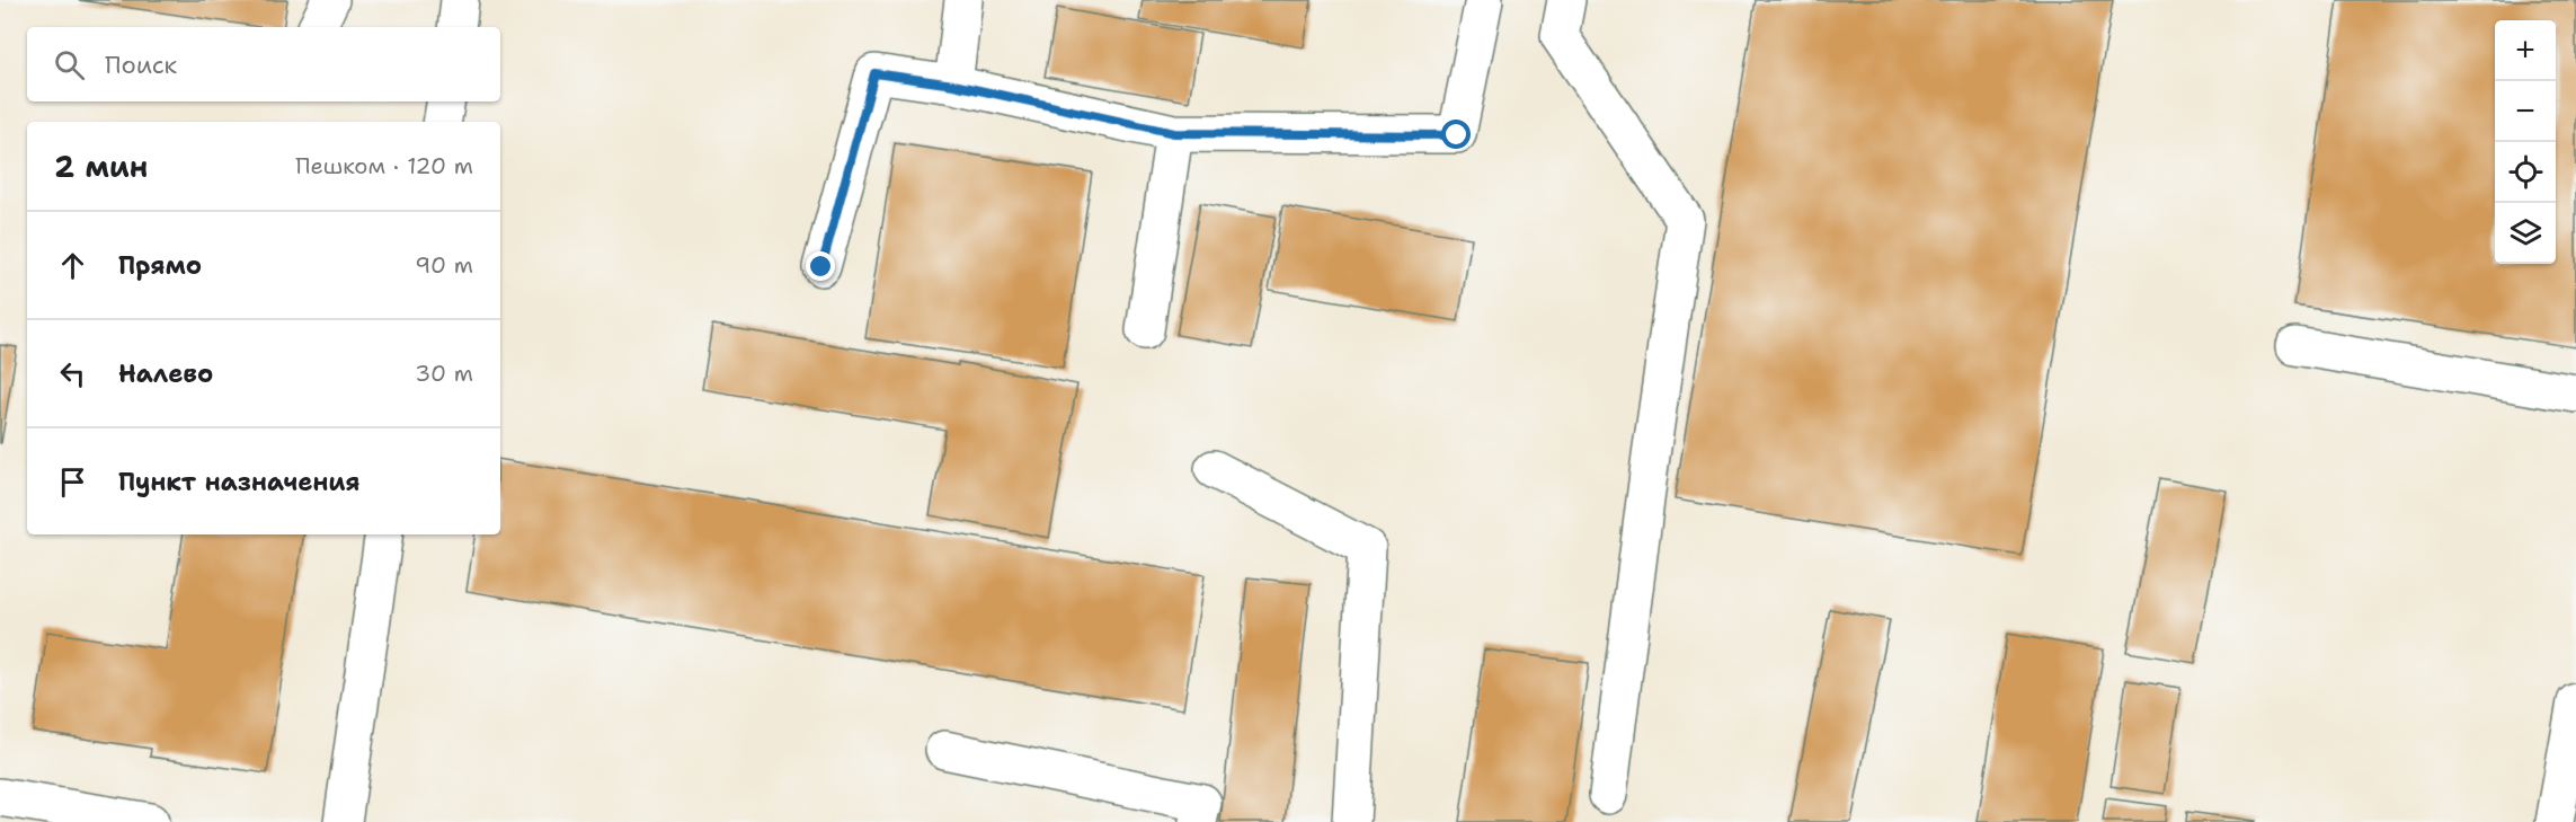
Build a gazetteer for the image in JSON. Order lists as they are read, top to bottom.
{
  "page": {
    "map_buttons": ["+", "−"],
    "search": "Поиск",
    "heading": ["2 мин", "Пешком · 120 m"],
    "list": [
      ["Прямо", "90 m"],
      ["Налево", "30 m"],
      "Пункт назначения"
    ]
  }
}
